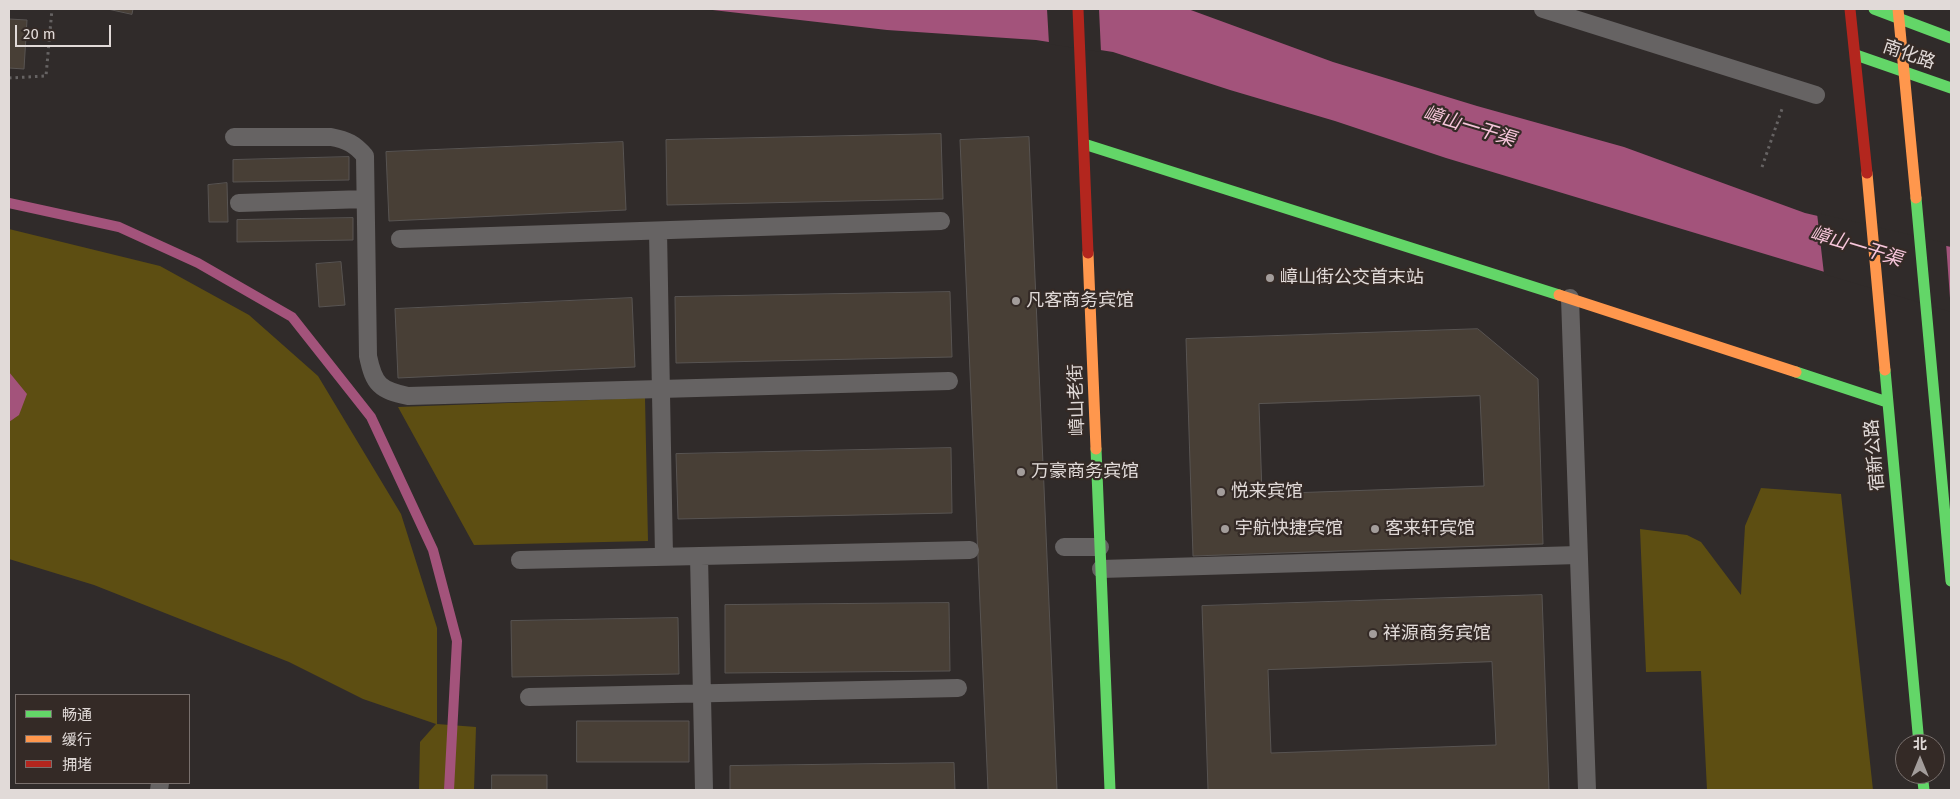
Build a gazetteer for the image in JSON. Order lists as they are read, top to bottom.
{
  "streets": {
    "main road": ["南化路", "嶂山老街", "宿新公路"]
  },
  "crossings": [
    ["南化路", "宿新公路"]
  ],
  "water": ["嶂山一干渠"],
  "places": [
    "嶂山街公交首末站",
    "凡客商务宾馆",
    "万豪商务宾馆",
    "悦来宾馆",
    "宇航快捷宾馆",
    "客来轩宾馆",
    "祥源商务宾馆"
  ],
  "legend": ["畅通", "缓行", "拥堵"],
  "scale_bar": "20 m",
  "north": "top"
}
